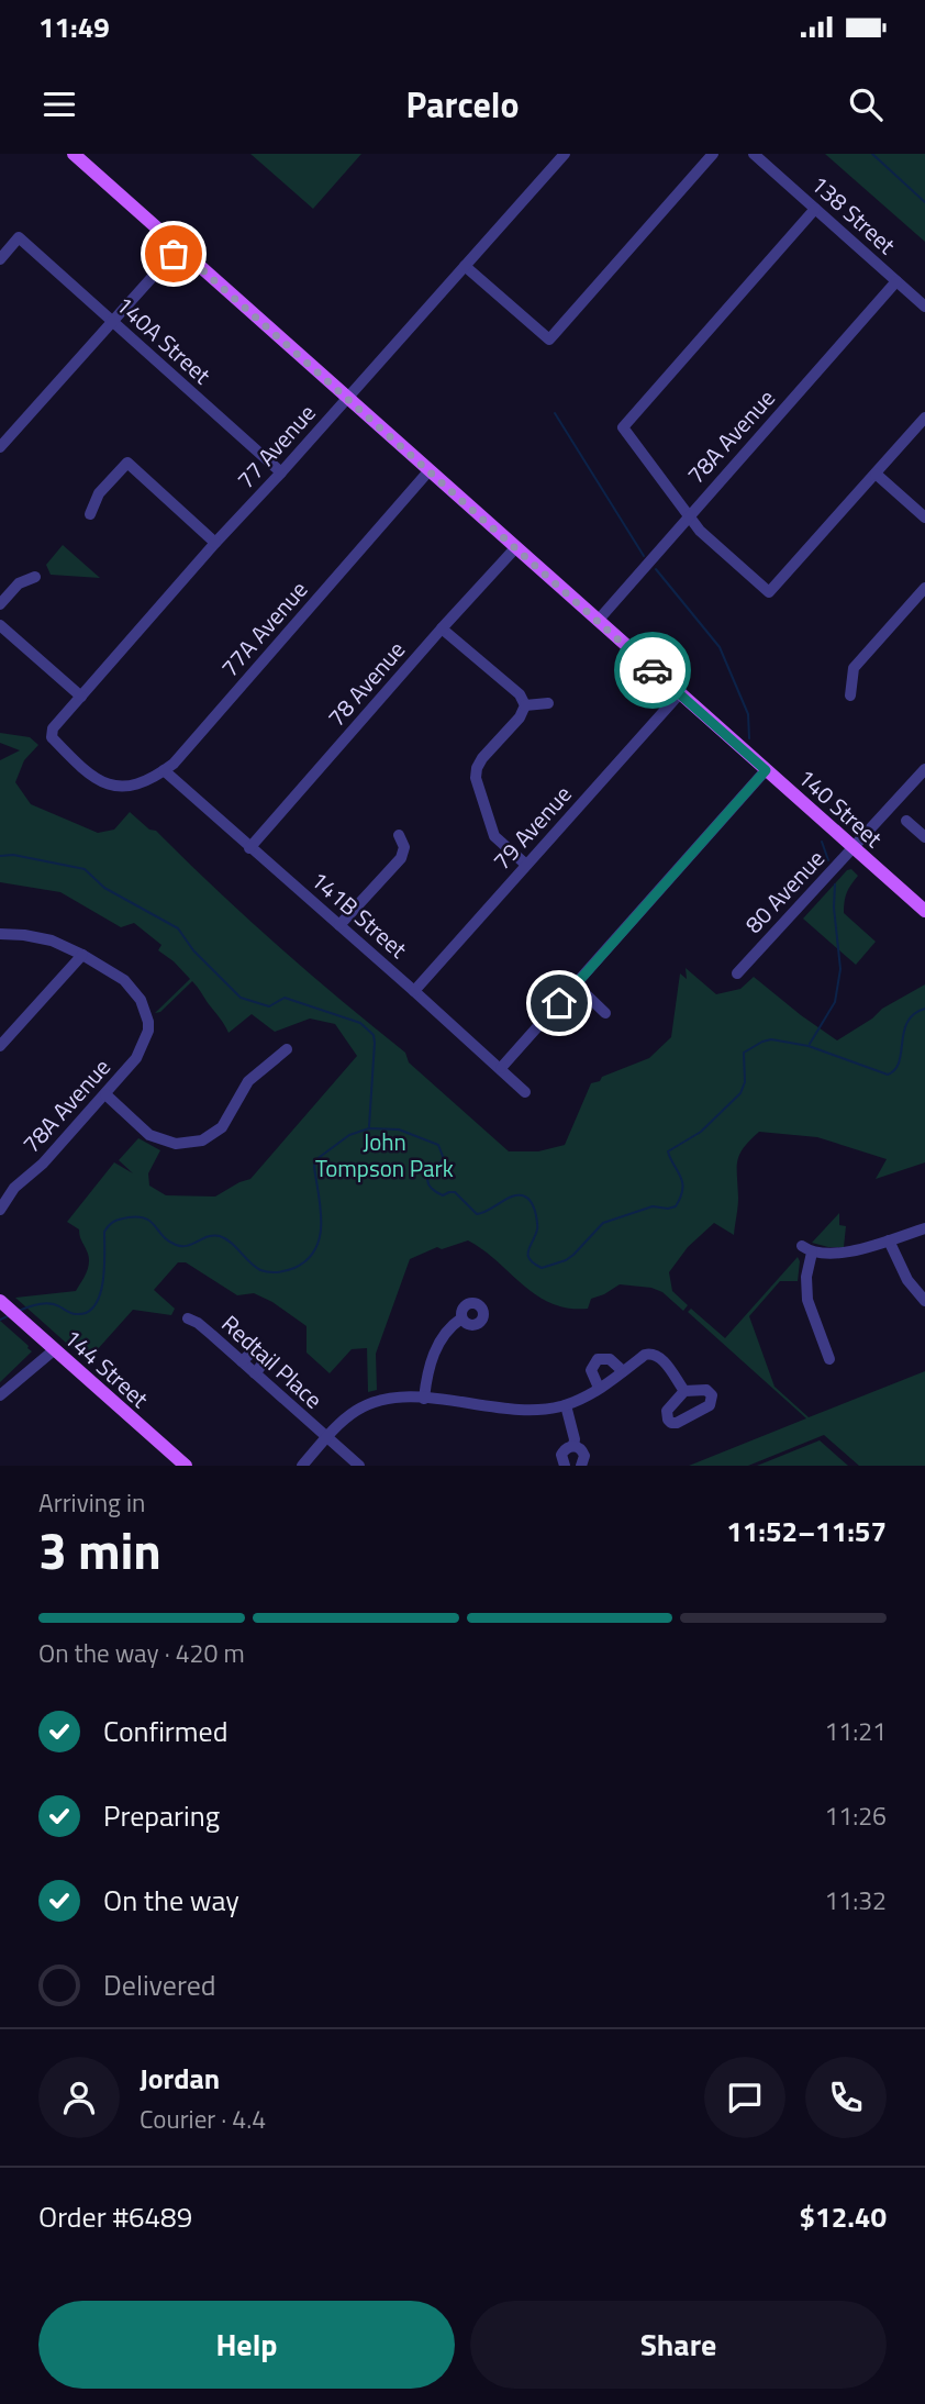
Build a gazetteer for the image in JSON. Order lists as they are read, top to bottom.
{
  "streets": {
    "main road": ["140 Street", "144 Street"],
    "street": [
      "138 Street",
      "140A Street",
      "78A Avenue",
      "77 Avenue",
      "77A Avenue",
      "78 Avenue",
      "79 Avenue",
      "80 Avenue",
      "141B Street",
      "Redtail Place"
    ]
  },
  "crossings": [
    ["138 Street", "78A Avenue"],
    ["140A Street", "77 Avenue"],
    ["78A Avenue", "140 Street"],
    ["77 Avenue", "77A Avenue"],
    ["77 Avenue", "140 Street"],
    ["77A Avenue", "140 Street"],
    ["77A Avenue", "141B Street"],
    ["78 Avenue", "140 Street"],
    ["78 Avenue", "141B Street"],
    ["140 Street", "79 Avenue"],
    ["140 Street", "80 Avenue"],
    ["79 Avenue", "141B Street"]
  ],
  "parks": ["John Tompson Park"],
  "page": {
    "status": "11:49",
    "header": "Parcelo",
    "heading": ["3 min", "Arriving in", "11:52–11:57"],
    "panel": [
      "Jordan",
      "Courier · 4.4",
      "Order #6489",
      "$12.40"
    ],
    "bar": "On the way · 420 m",
    "list": [
      ["Confirmed", "11:21"],
      ["Preparing", "11:26"],
      ["On the way", "11:32"],
      "Delivered"
    ],
    "buttons": ["Help", "Share"]
  }
}
